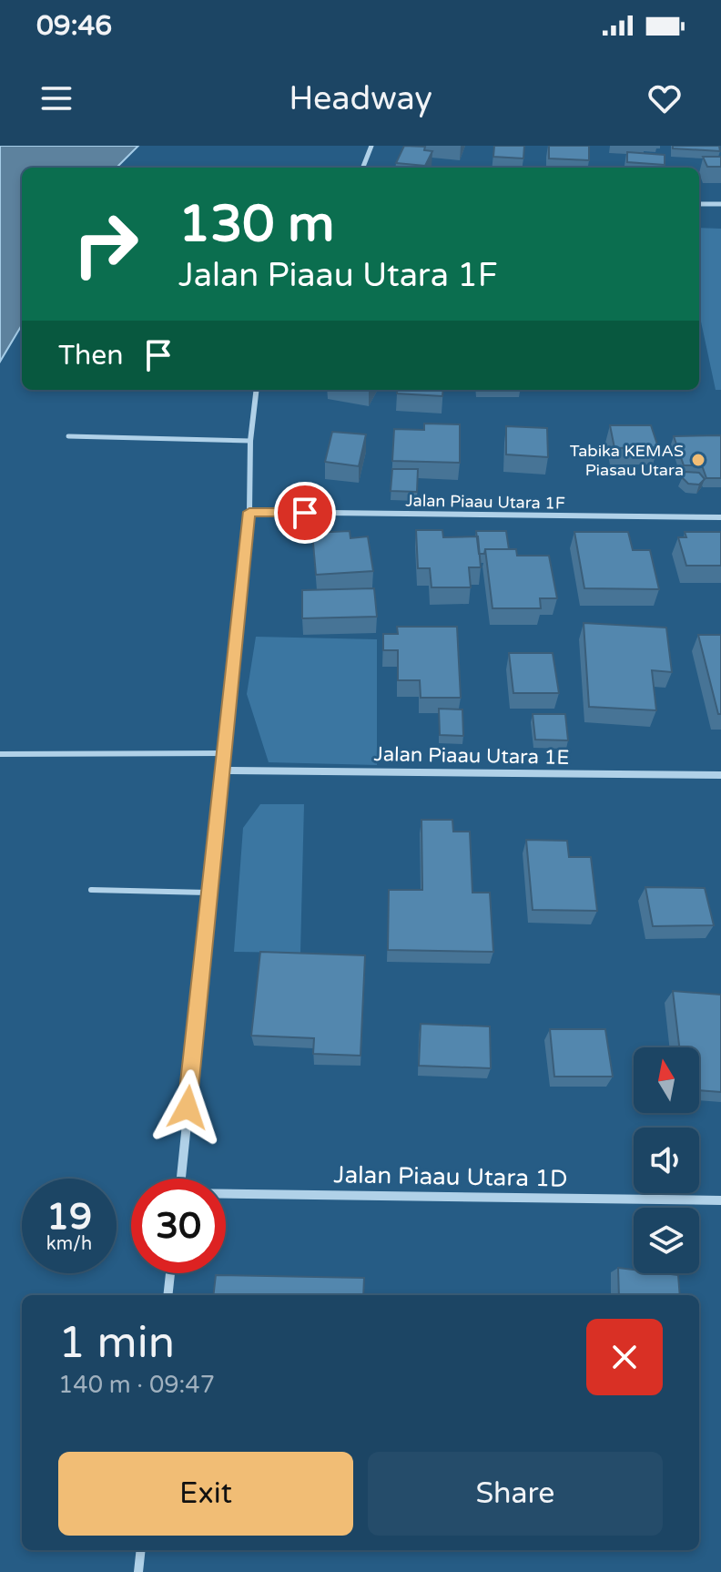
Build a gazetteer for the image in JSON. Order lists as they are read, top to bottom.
{
  "streets": {
    "street": ["Jalan Piaau Utara 1F", "Jalan Piaau Utara 1E", "Jalan Piaau Utara 1D"]
  },
  "places": ["Tabika KEMAS Piasau Utara"],
  "north": "top",
  "page": {
    "status": "09:46",
    "header": "Headway",
    "turn": ["130 m", "Jalan Piaau Utara 1F"],
    "then": "Then",
    "speed": "19 km/h",
    "limit": "30",
    "heading": ["1 min", "140 m · 09:47"],
    "buttons": ["Exit", "Share"]
  }
}
